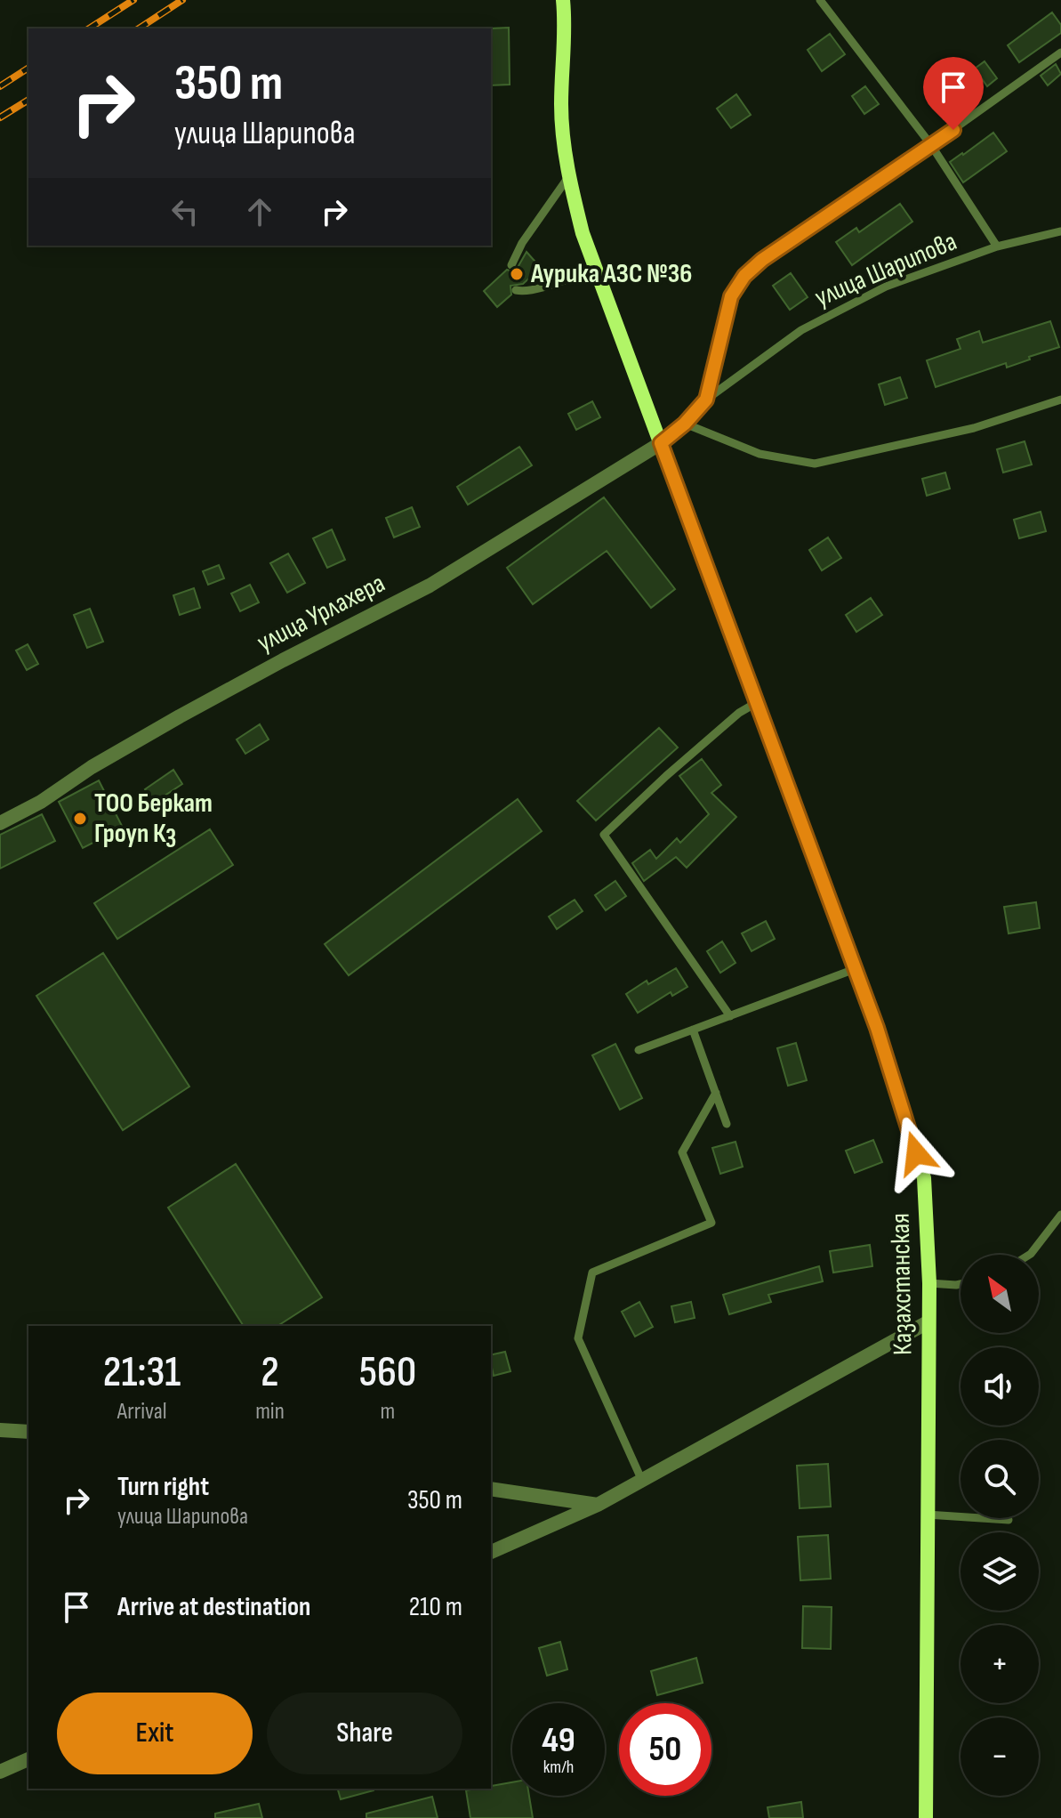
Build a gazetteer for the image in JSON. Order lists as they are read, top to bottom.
{
  "streets": {
    "main road": ["Казахстанская"],
    "street": ["улица Урлахера"],
    "lane": ["улица Шарипова"]
  },
  "crossings": [
    ["улица Шарипова", "улица Урлахера"],
    ["улица Шарипова", "Казахстанская"],
    ["улица Урлахера", "Казахстанская"]
  ],
  "places": ["Аурика АЗС №36", "ТОО Беркат Гроуп Кз"],
  "north": "top left",
  "page": {
    "turn": ["350 m", "улица Шарипова"],
    "map_buttons": ["+", "−"],
    "eta": [
      "21:31",
      "Arrival",
      "2",
      "min",
      "560",
      "m"
    ],
    "list": [
      {
        "name": "Turn right",
        "note": "улица Шарипова",
        "value": "350 m"
      },
      {
        "name": "Arrive at destination",
        "value": "210 m"
      }
    ],
    "buttons": ["Exit", "Share"],
    "speed": "49 km/h",
    "limit": "50"
  }
}
